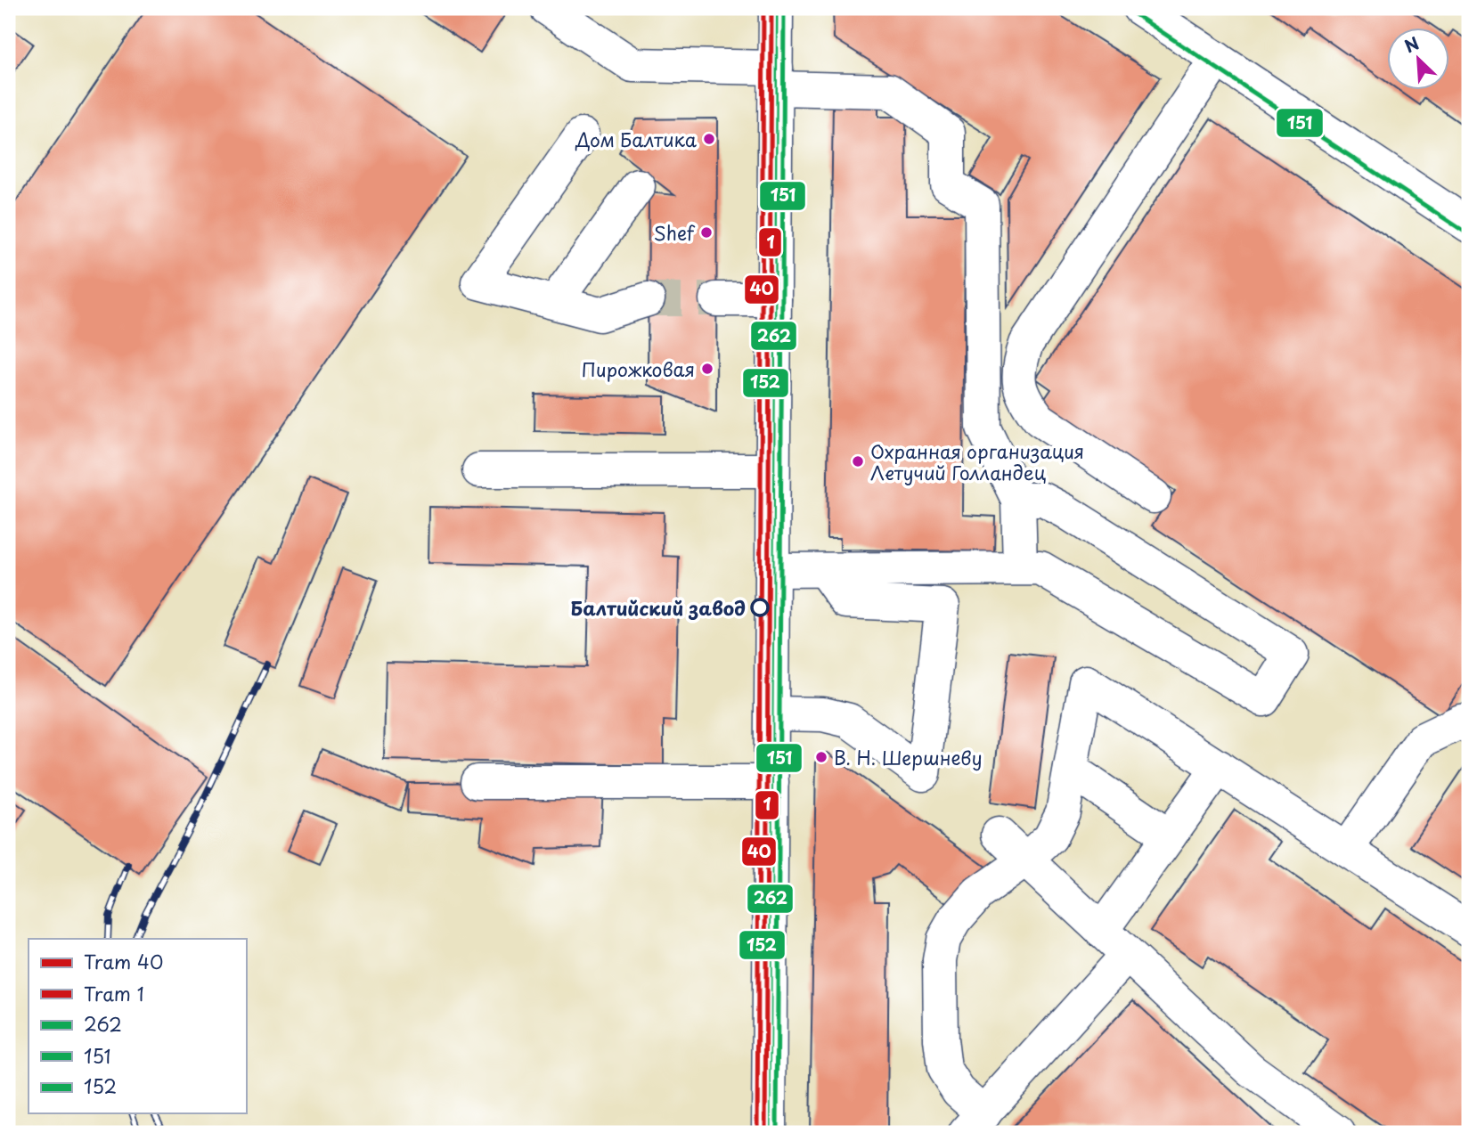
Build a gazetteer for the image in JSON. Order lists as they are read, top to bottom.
{
  "places": [
    "Дом Балтика",
    "Shef",
    "Пирожковая",
    "Охранная организация Летучий Голландец",
    "Балтийский завод",
    "В. Н. Шершневу"
  ],
  "lines": [
    "tram line 40",
    "tram line 1",
    "transit line 262",
    "transit line 151",
    "transit line 152"
  ],
  "legend": [
    "Tram 40",
    "Tram 1",
    "262",
    "151",
    "152"
  ],
  "north": "top left"
}
